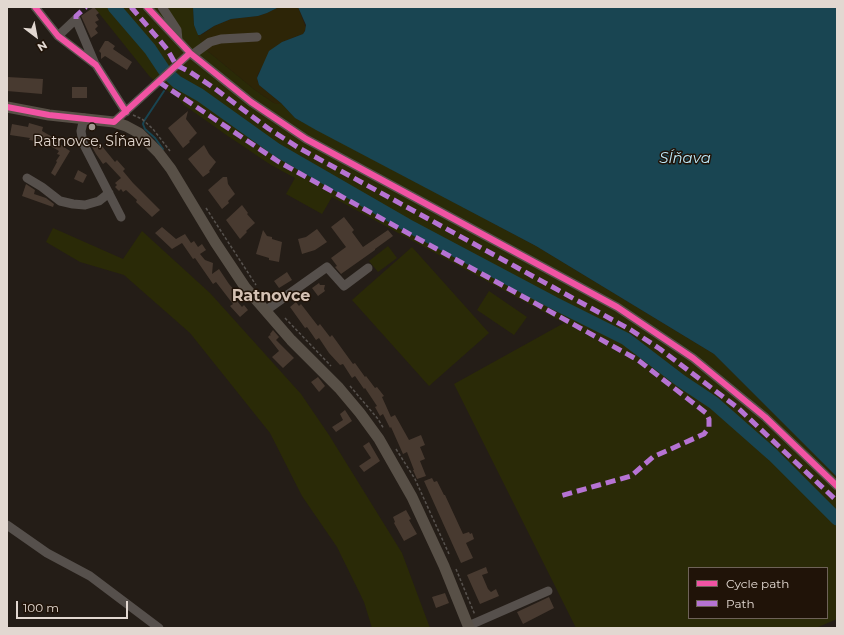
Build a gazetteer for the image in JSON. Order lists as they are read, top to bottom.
{
  "districts": ["Ratnovce"],
  "water": ["Sĺňava"],
  "places": ["Ratnovce, Sĺňava"],
  "legend": ["Cycle path", "Path"],
  "scale_bar": "100 m",
  "north": "bottom right"
}
